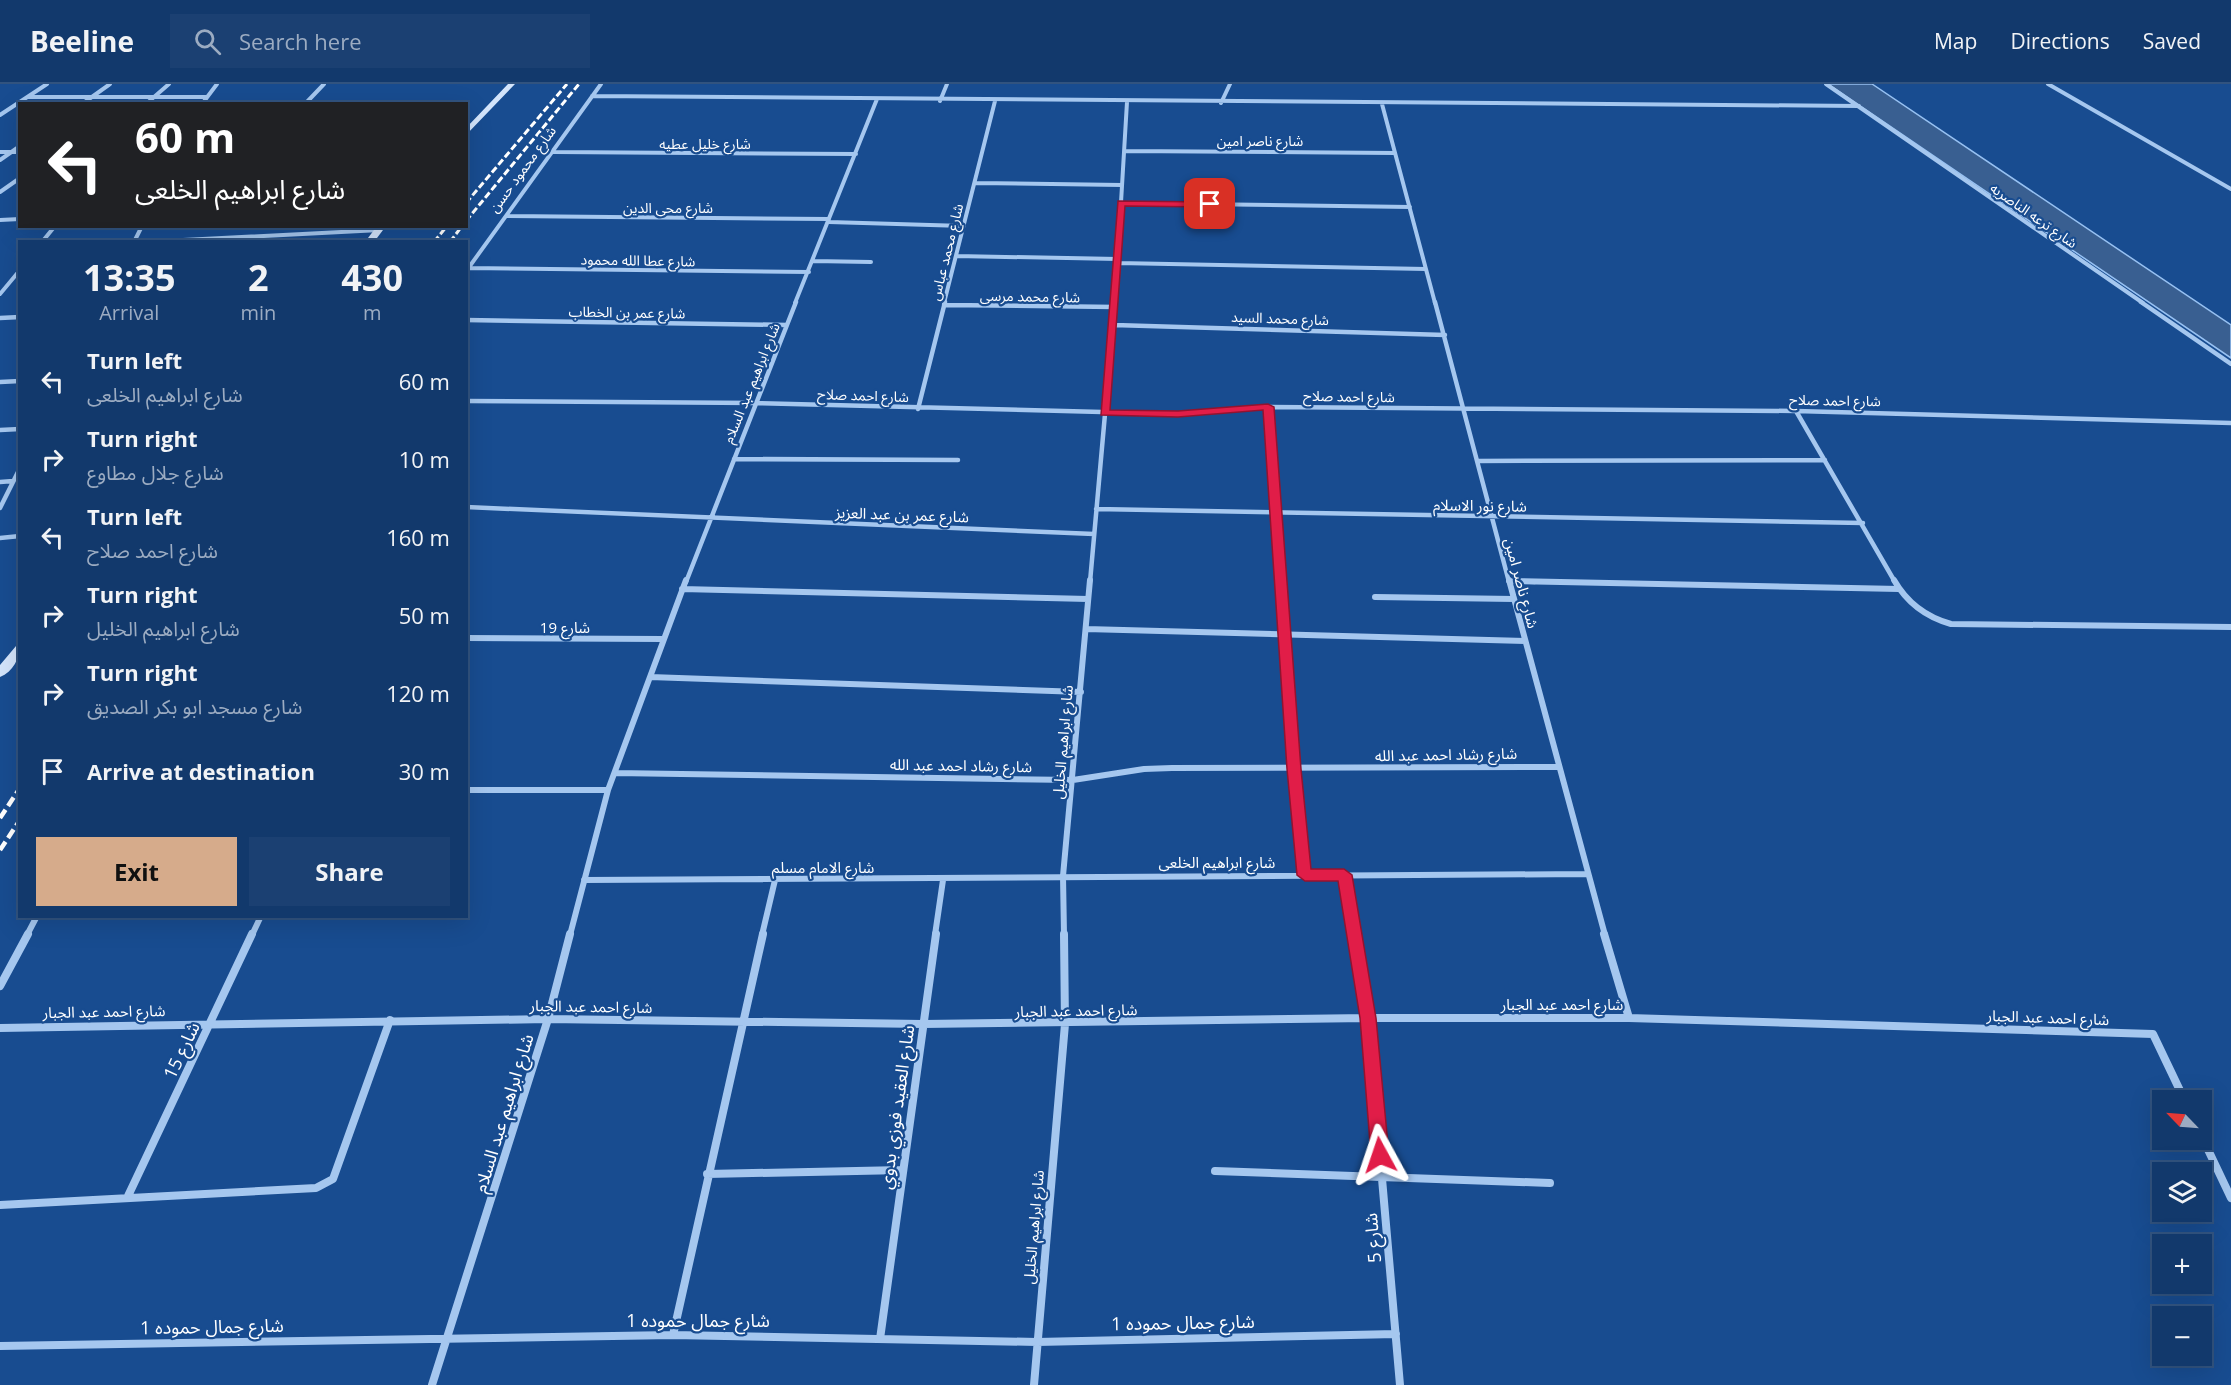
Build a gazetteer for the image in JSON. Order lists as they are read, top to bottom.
{
  "streets": {
    "street": [
      "شارع ناصر امين",
      "شارع خليل عطيه",
      "شارع محمود حسن",
      "شارع محى الدين",
      "شارع ترعه الناصريه",
      "شارع محمد عباس",
      "شارع عطا الله محمود",
      "شارع محمد مرسى",
      "شارع عمر بن الخطاب",
      "شارع محمد السيد",
      "شارع ابراهيم عبد السلام",
      "شارع احمد صلاح",
      "شارع نور الاسلام",
      "شارع عمر بن عبد العزيز",
      "شارع 19",
      "شارع ابراهيم الخليل",
      "شارع رشاد احمد عبد الله",
      "شارع ابراهيم الخلعى",
      "شارع الامام مسلم",
      "شارع احمد عبد الجبار",
      "شارع 15",
      "شارع العقيد فوزي بدوي",
      "شارع 5",
      "شارع جمال حموده 1"
    ]
  },
  "crossings": [
    ["شارع ناصر امين", "شارع محمد السيد"],
    ["شارع ناصر امين", "شارع احمد صلاح"],
    ["شارع ناصر امين", "شارع نور الاسلام"],
    ["شارع ناصر امين", "شارع ابراهيم الخليل"],
    ["شارع ناصر امين", "شارع رشاد احمد عبد الله"],
    ["شارع ناصر امين", "شارع ابراهيم الخلعى"],
    ["شارع ناصر امين", "شارع احمد عبد الجبار"],
    ["شارع خليل عطيه", "شارع محمود حسن"],
    ["شارع خليل عطيه", "شارع ابراهيم عبد السلام"],
    ["شارع محمود حسن", "شارع محى الدين"],
    ["شارع محى الدين", "شارع محمد عباس"],
    ["شارع محى الدين", "شارع ابراهيم عبد السلام"],
    ["شارع محمد عباس", "شارع محمد مرسى"],
    ["شارع محمد عباس", "شارع احمد صلاح"],
    ["شارع عطا الله محمود", "شارع ابراهيم عبد السلام"],
    ["شارع محمد مرسى", "شارع ابراهيم الخليل"],
    ["شارع عمر بن الخطاب", "شارع ابراهيم عبد السلام"],
    ["شارع محمد السيد", "شارع ابراهيم الخليل"],
    ["شارع ابراهيم عبد السلام", "شارع احمد صلاح"],
    ["شارع ابراهيم عبد السلام", "شارع عمر بن عبد العزيز"],
    ["شارع ابراهيم عبد السلام", "شارع 19"],
    ["شارع ابراهيم عبد السلام", "شارع رشاد احمد عبد الله"],
    ["شارع ابراهيم عبد السلام", "شارع الامام مسلم"],
    ["شارع ابراهيم عبد السلام", "شارع احمد عبد الجبار"],
    ["شارع ابراهيم عبد السلام", "شارع جمال حموده 1"],
    ["شارع احمد صلاح", "شارع ابراهيم الخليل"],
    ["شارع نور الاسلام", "شارع ابراهيم الخليل"],
    ["شارع عمر بن عبد العزيز", "شارع ابراهيم الخليل"],
    ["شارع ابراهيم الخليل", "شارع رشاد احمد عبد الله"],
    ["شارع ابراهيم الخليل", "شارع ابراهيم الخلعى"],
    ["شارع ابراهيم الخليل", "شارع الامام مسلم"],
    ["شارع ابراهيم الخليل", "شارع احمد عبد الجبار"],
    ["شارع ابراهيم الخليل", "شارع جمال حموده 1"],
    ["شارع ابراهيم الخلعى", "شارع الامام مسلم"],
    ["شارع ابراهيم الخلعى", "شارع 5"],
    ["شارع الامام مسلم", "شارع العقيد فوزي بدوي"],
    ["شارع احمد عبد الجبار", "شارع 15"],
    ["شارع احمد عبد الجبار", "شارع العقيد فوزي بدوي"],
    ["شارع احمد عبد الجبار", "شارع 5"],
    ["شارع العقيد فوزي بدوي", "شارع جمال حموده 1"],
    ["شارع 5", "شارع جمال حموده 1"]
  ],
  "north": "top left",
  "page": {
    "header": "Beeline",
    "search": "Search here",
    "nav": ["Map", "Directions", "Saved"],
    "turn": ["60 m", "شارع ابراهيم الخلعى"],
    "eta": [
      "13:35",
      "Arrival",
      "2",
      "min",
      "430",
      "m"
    ],
    "list": [
      {
        "name": "Turn left",
        "note": "شارع ابراهيم الخلعى",
        "value": "60 m"
      },
      {
        "name": "Turn right",
        "note": "شارع جلال مطاوع",
        "value": "10 m"
      },
      {
        "name": "Turn left",
        "note": "شارع احمد صلاح",
        "value": "160 m"
      },
      {
        "name": "Turn right",
        "note": "شارع ابراهيم الخليل",
        "value": "50 m"
      },
      {
        "name": "Turn right",
        "note": "شارع مسجد ابو بكر الصديق",
        "value": "120 m"
      },
      {
        "name": "Arrive at destination",
        "value": "30 m"
      }
    ],
    "buttons": ["Exit", "Share"],
    "map_buttons": ["+", "−"]
  }
}
